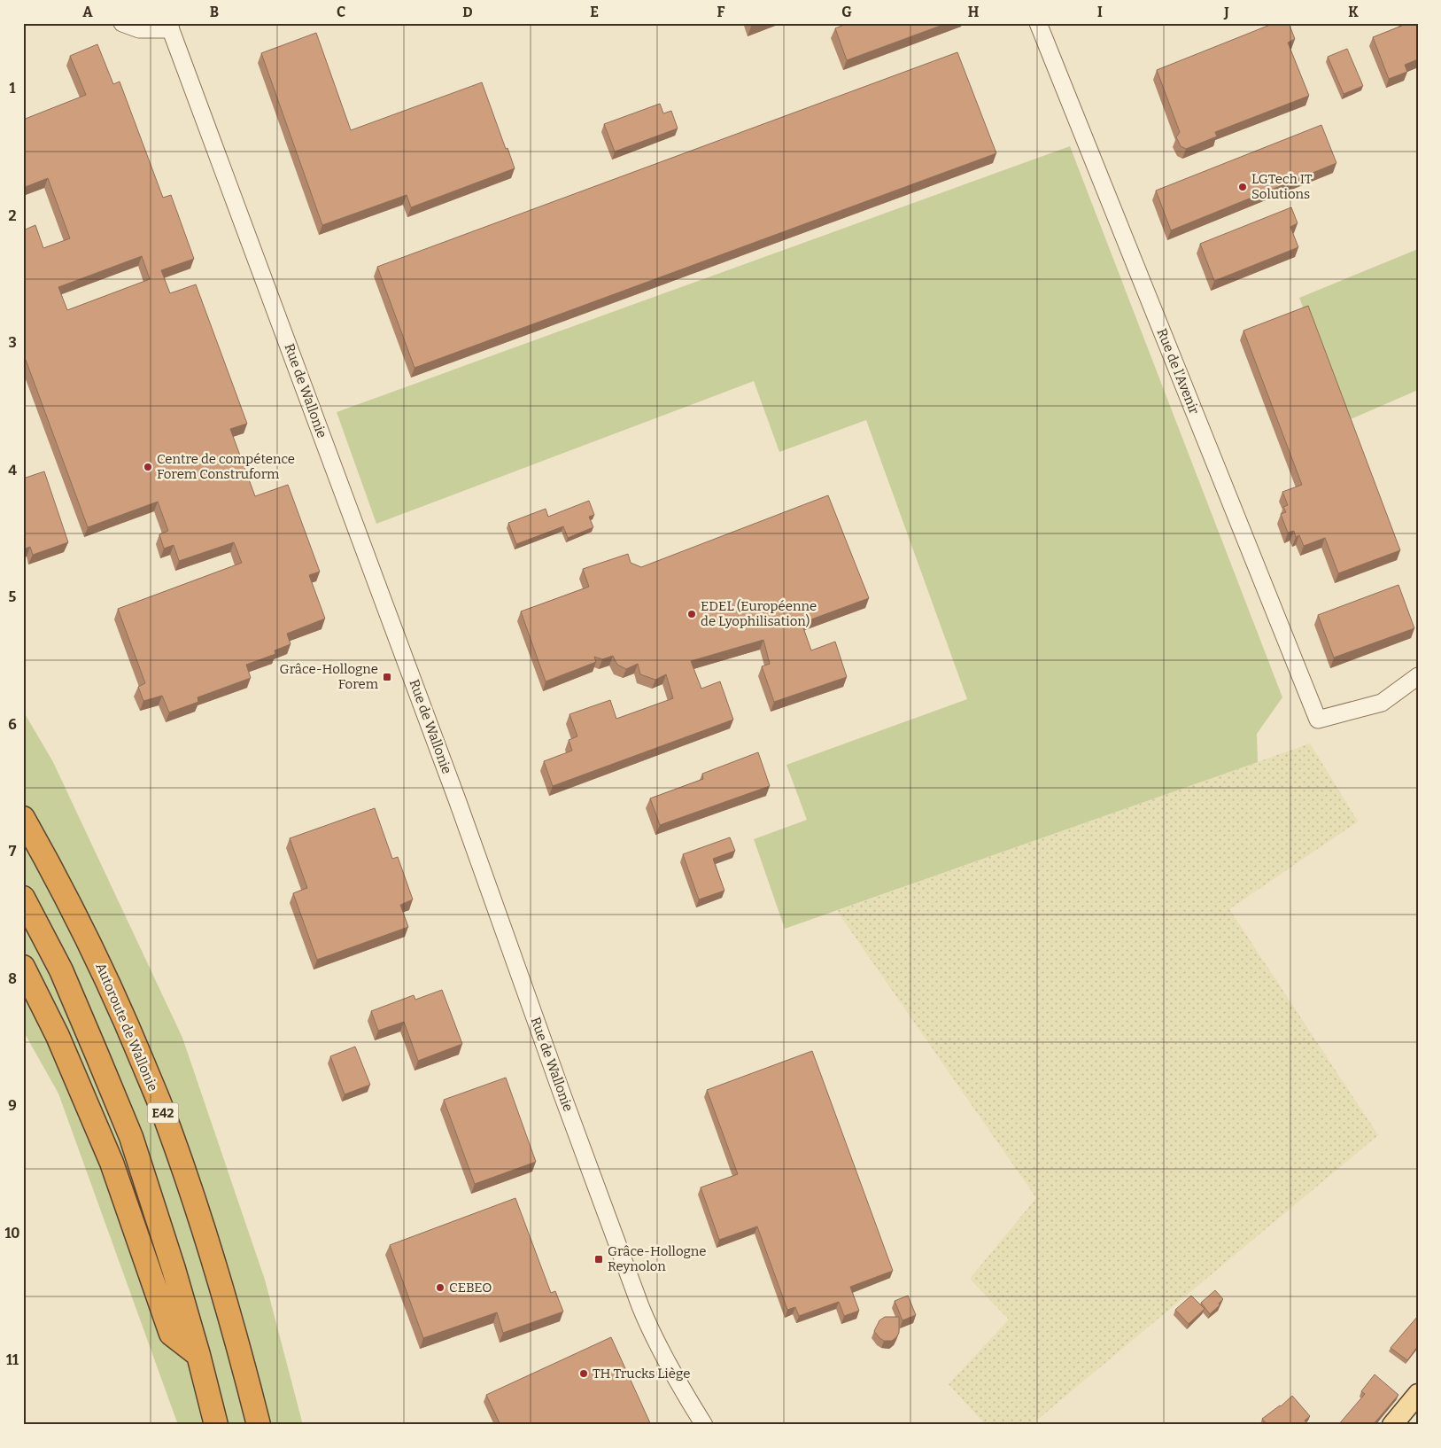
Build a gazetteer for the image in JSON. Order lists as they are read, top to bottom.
{
  "streets": {
    "highway": ["Autoroute de Wallonie", "E42"],
    "street": ["Rue de l'Avenir", "Rue de Wallonie"]
  },
  "places": {
    "other": [
      "LGTech IT Solutions",
      "Centre de compétence Forem Construform",
      "EDEL (Européenne de Lyophilisation)",
      "CEBEO",
      "TH Trucks Liège"
    ],
    "transit": ["Grâce-Hollogne Forem", "Grâce-Hollogne Reynolon"]
  },
  "grid": {
    "columns": [
      "A",
      "B",
      "C",
      "D",
      "E",
      "F",
      "G",
      "H",
      "I",
      "J",
      "K"
    ],
    "rows": [
      "1",
      "2",
      "3",
      "4",
      "5",
      "6",
      "7",
      "8",
      "9",
      "10",
      "11"
    ]
  }
}
